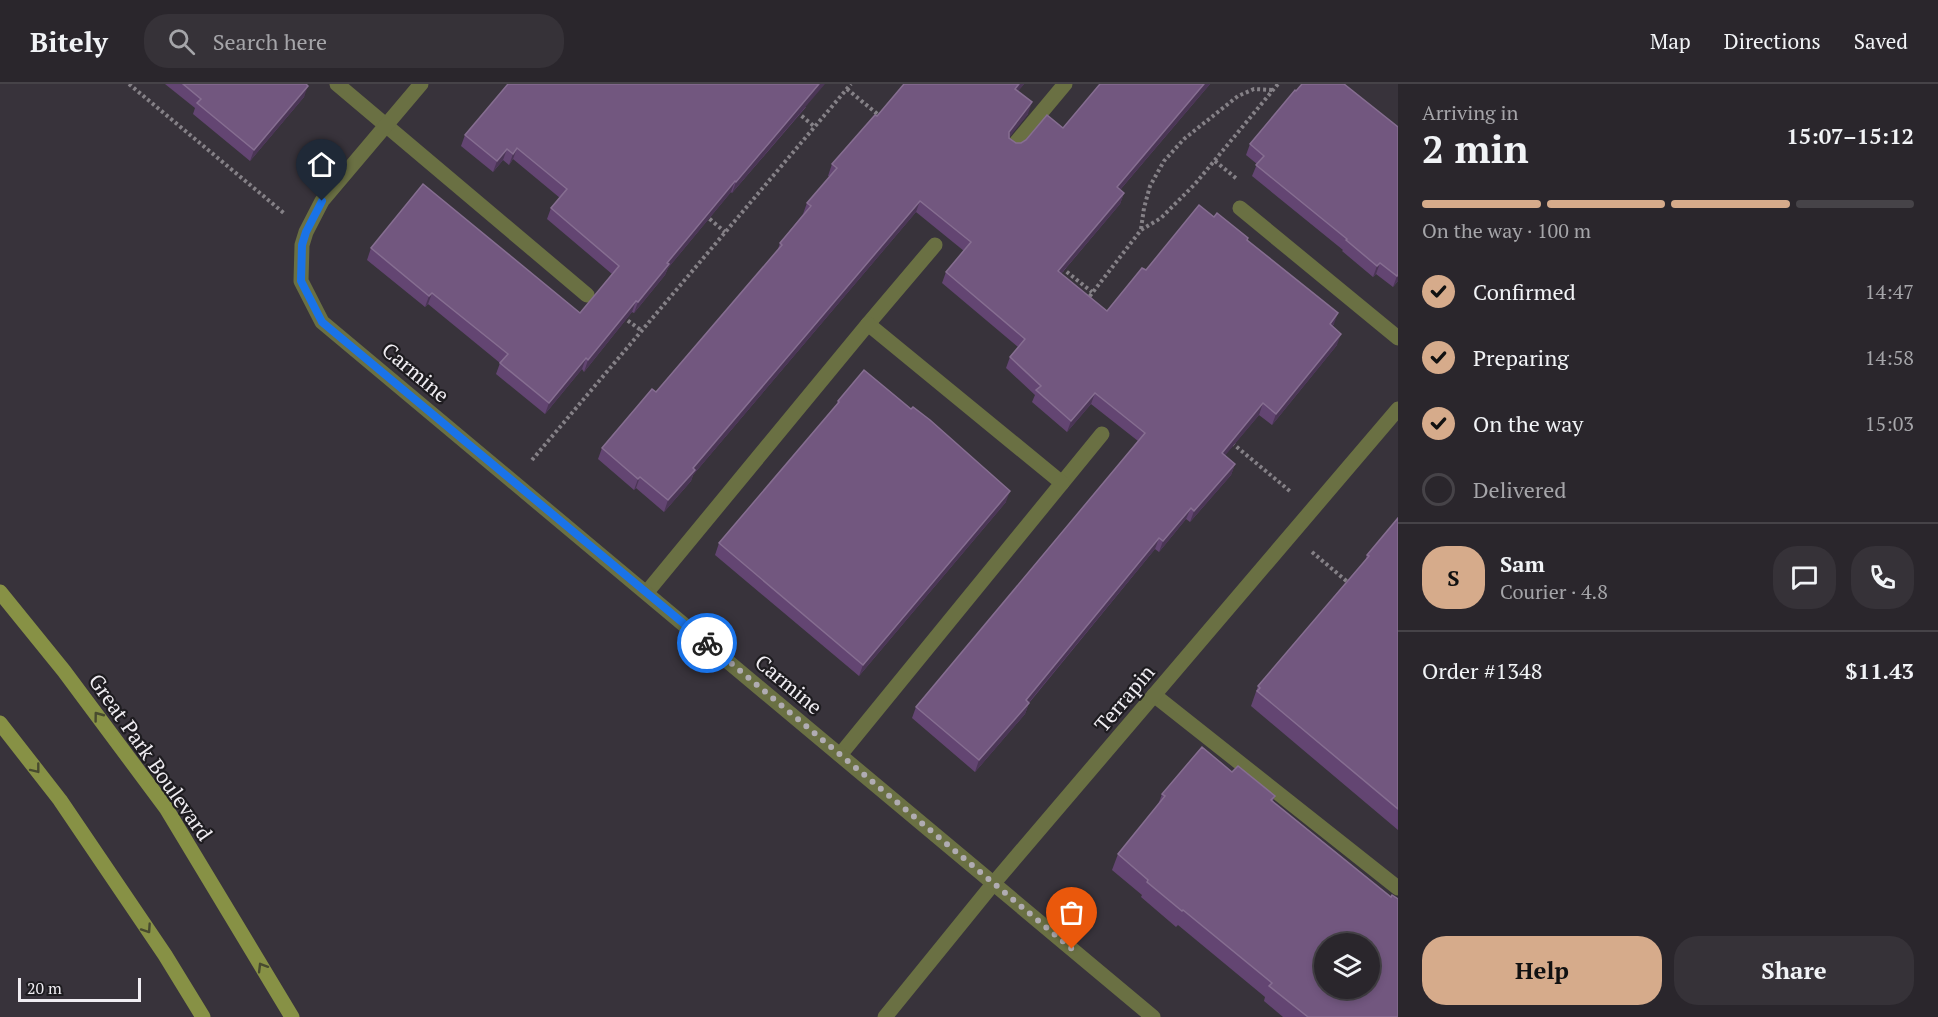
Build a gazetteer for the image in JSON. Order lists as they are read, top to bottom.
{
  "streets": {
    "main road": ["Great Park Boulevard"],
    "street": ["Carmine", "Terrapin"]
  },
  "crossings": [
    ["Carmine", "Terrapin"]
  ],
  "scale_bar": "20 m",
  "page": {
    "header": "Bitely",
    "search": "Search here",
    "nav": ["Map", "Directions", "Saved"],
    "heading": ["2 min", "Arriving in", "15:07–15:12"],
    "panel": [
      "Sam",
      "Courier · 4.8",
      "Order #1348",
      "$11.43"
    ],
    "bar": "On the way · 100 m",
    "list": [
      ["Confirmed", "14:47"],
      ["Preparing", "14:58"],
      ["On the way", "15:03"],
      "Delivered"
    ],
    "round": "S",
    "buttons": ["Help", "Share"],
    "scale": "20 m"
  }
}
